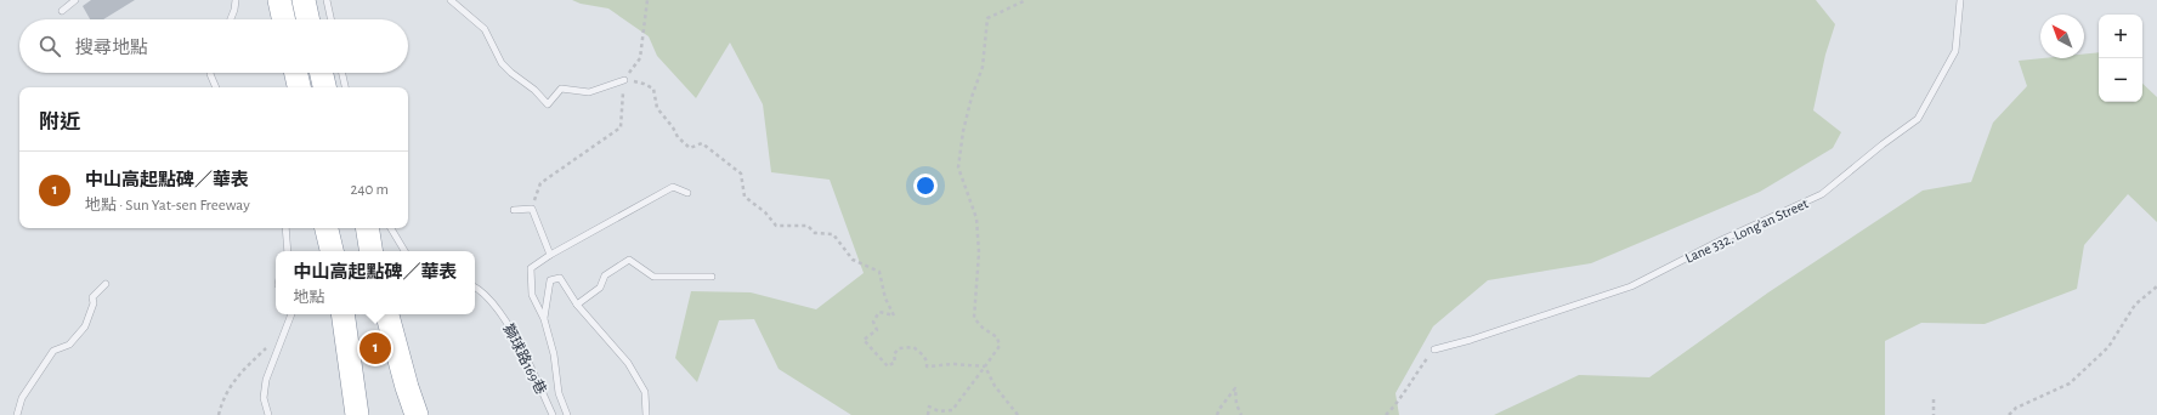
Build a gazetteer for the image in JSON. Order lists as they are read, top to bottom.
{
  "streets": {
    "lane": ["Lane 332, Long'an Street", "獅球路169巷"]
  },
  "north": "top left",
  "page": {
    "map_buttons": ["+", "−"],
    "search": "搜尋地點",
    "heading": "附近",
    "list": [
      {
        "mark": "1",
        "name": "中山高起點碑／華表",
        "note": "地點 · Sun Yat-sen Freeway",
        "value": "240 m"
      }
    ],
    "popup": ["中山高起點碑／華表", "地點"],
    "pins": "1"
  }
}
